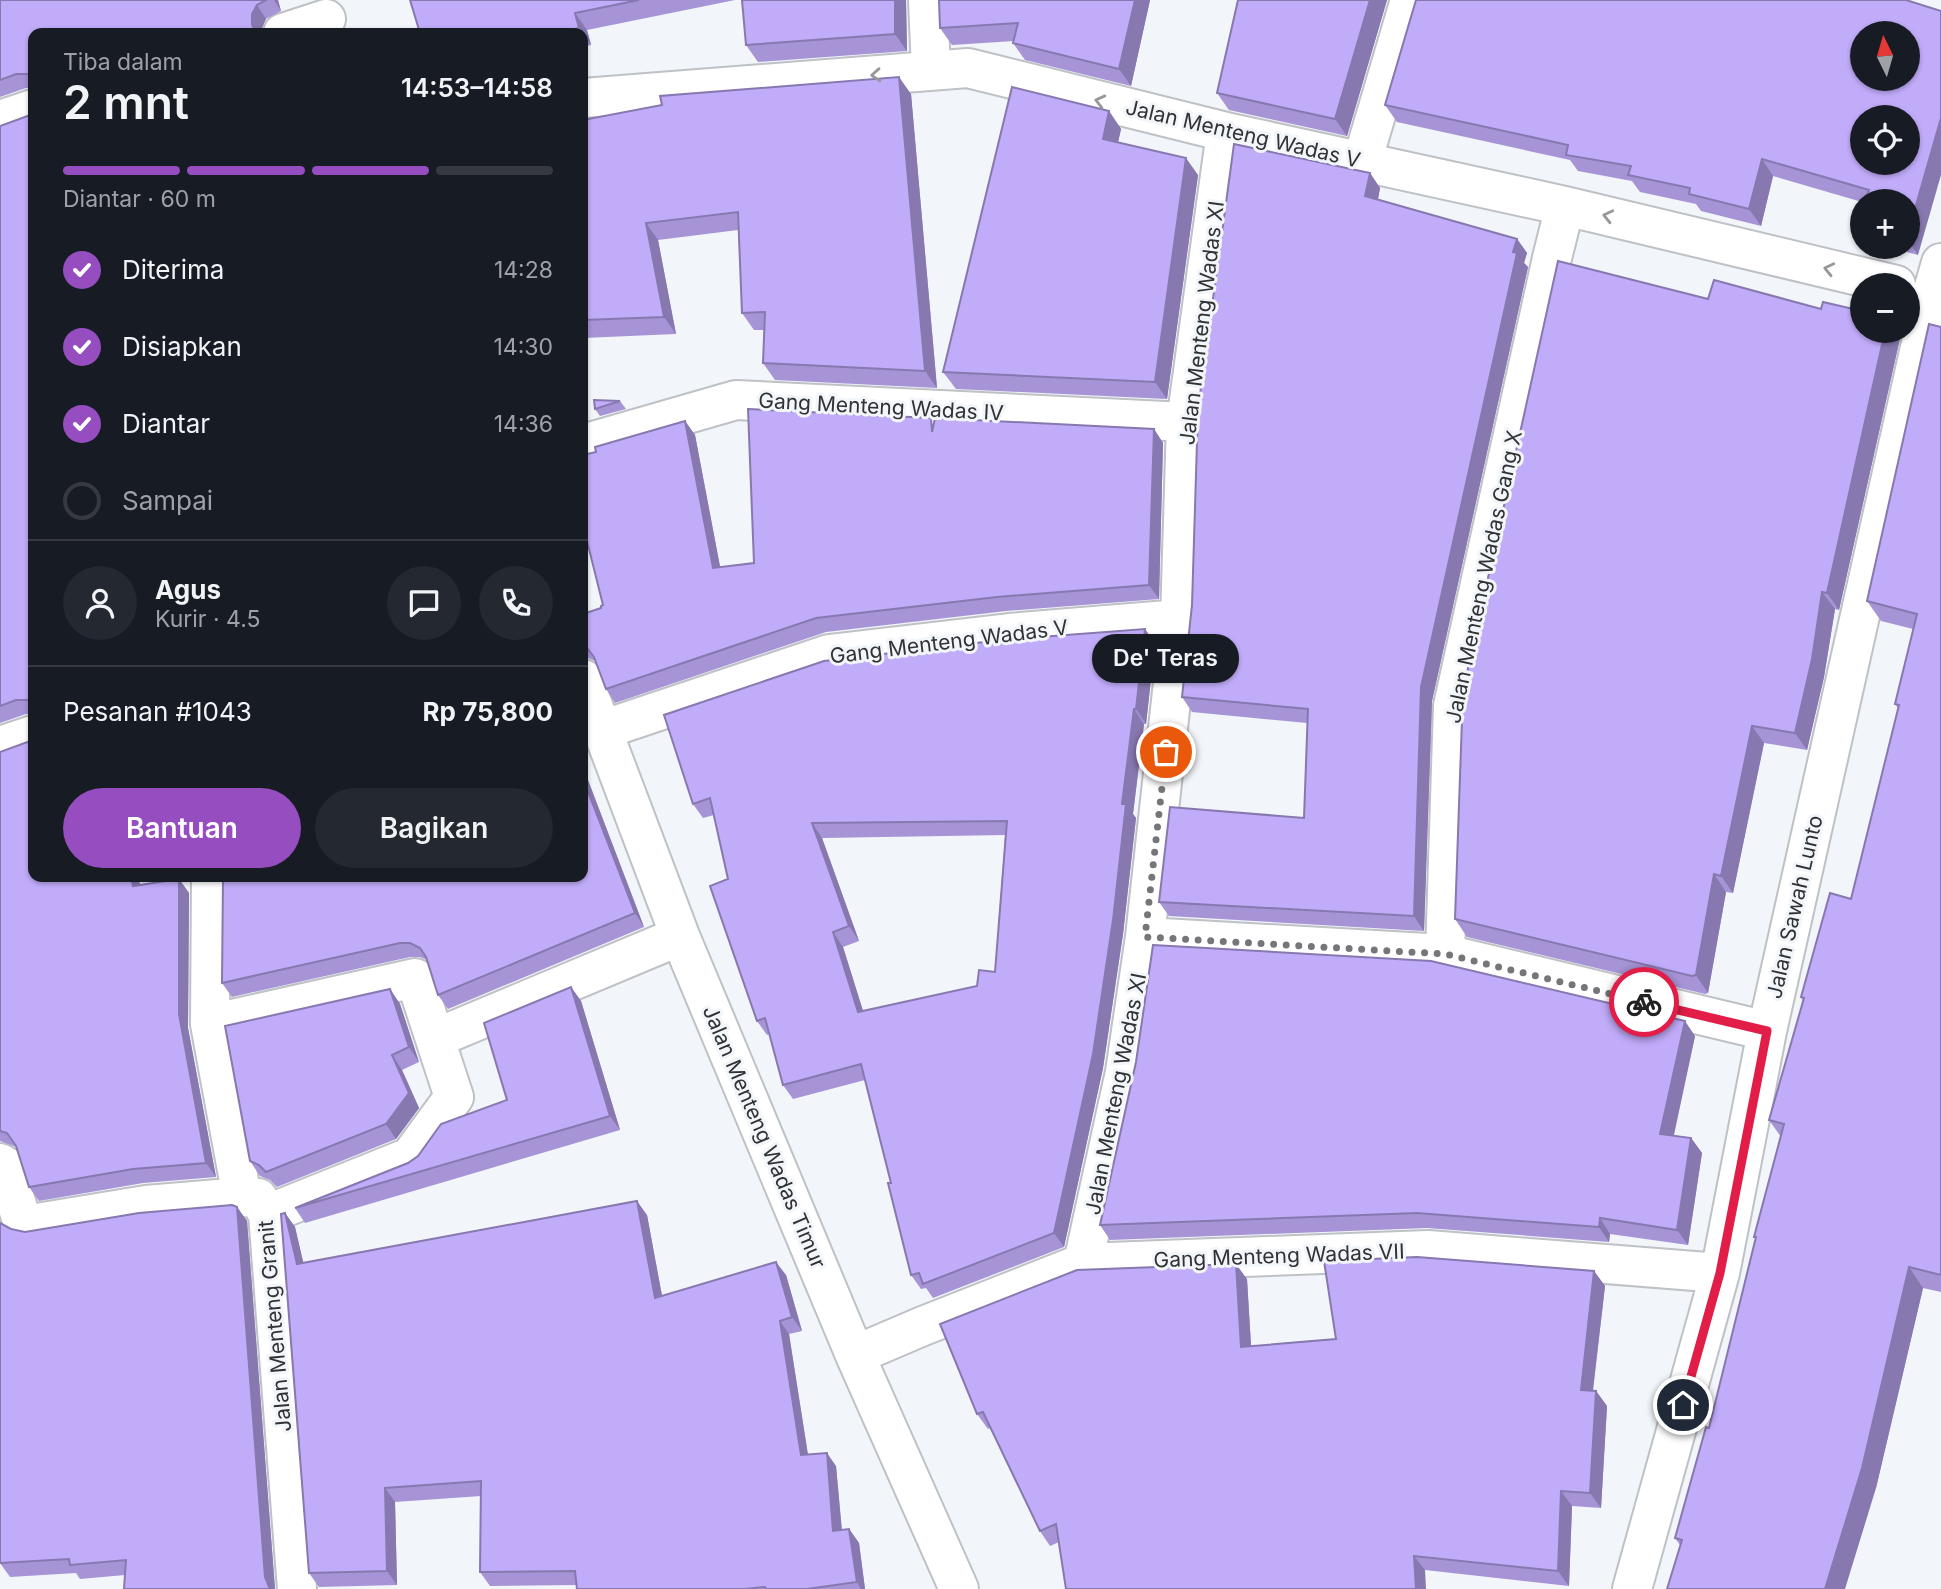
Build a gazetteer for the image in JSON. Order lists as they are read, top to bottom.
{
  "streets": {
    "street": [
      "Jalan Menteng Wadas V",
      "Jalan Menteng Wadas XI",
      "Gang Menteng Wadas IV",
      "Jalan Menteng Wadas Gang X",
      "Gang Menteng Wadas V",
      "Jalan Sawah Lunto",
      "Jalan Menteng Wadas Timur",
      "Gang Menteng Wadas VII",
      "Jalan Menteng Granit"
    ]
  },
  "crossings": [
    ["Jalan Menteng Wadas V", "Jalan Menteng Wadas XI"],
    ["Jalan Menteng Wadas V", "Jalan Menteng Wadas Gang X"],
    ["Jalan Menteng Wadas XI", "Gang Menteng Wadas IV"],
    ["Jalan Menteng Wadas XI", "Gang Menteng Wadas V"],
    ["Jalan Menteng Wadas XI", "Gang Menteng Wadas VII"],
    ["Gang Menteng Wadas V", "Jalan Menteng Wadas Timur"],
    ["Jalan Sawah Lunto", "Gang Menteng Wadas VII"],
    ["Jalan Menteng Wadas Timur", "Gang Menteng Wadas VII"]
  ],
  "one_way": ["Jalan Menteng Wadas V"],
  "places": ["De' Teras"],
  "north": "top",
  "page": {
    "map_buttons": ["+", "−"],
    "heading": ["2 mnt", "Tiba dalam", "14:53–14:58"],
    "panel": [
      "Agus",
      "Kurir · 4.5",
      "Pesanan #1043",
      "Rp 75,800"
    ],
    "bar": "Diantar · 60 m",
    "list": [
      ["Diterima", "14:28"],
      ["Disiapkan", "14:30"],
      ["Diantar", "14:36"],
      "Sampai"
    ],
    "bubble": "De' Teras",
    "buttons": ["Bantuan", "Bagikan"]
  }
}
